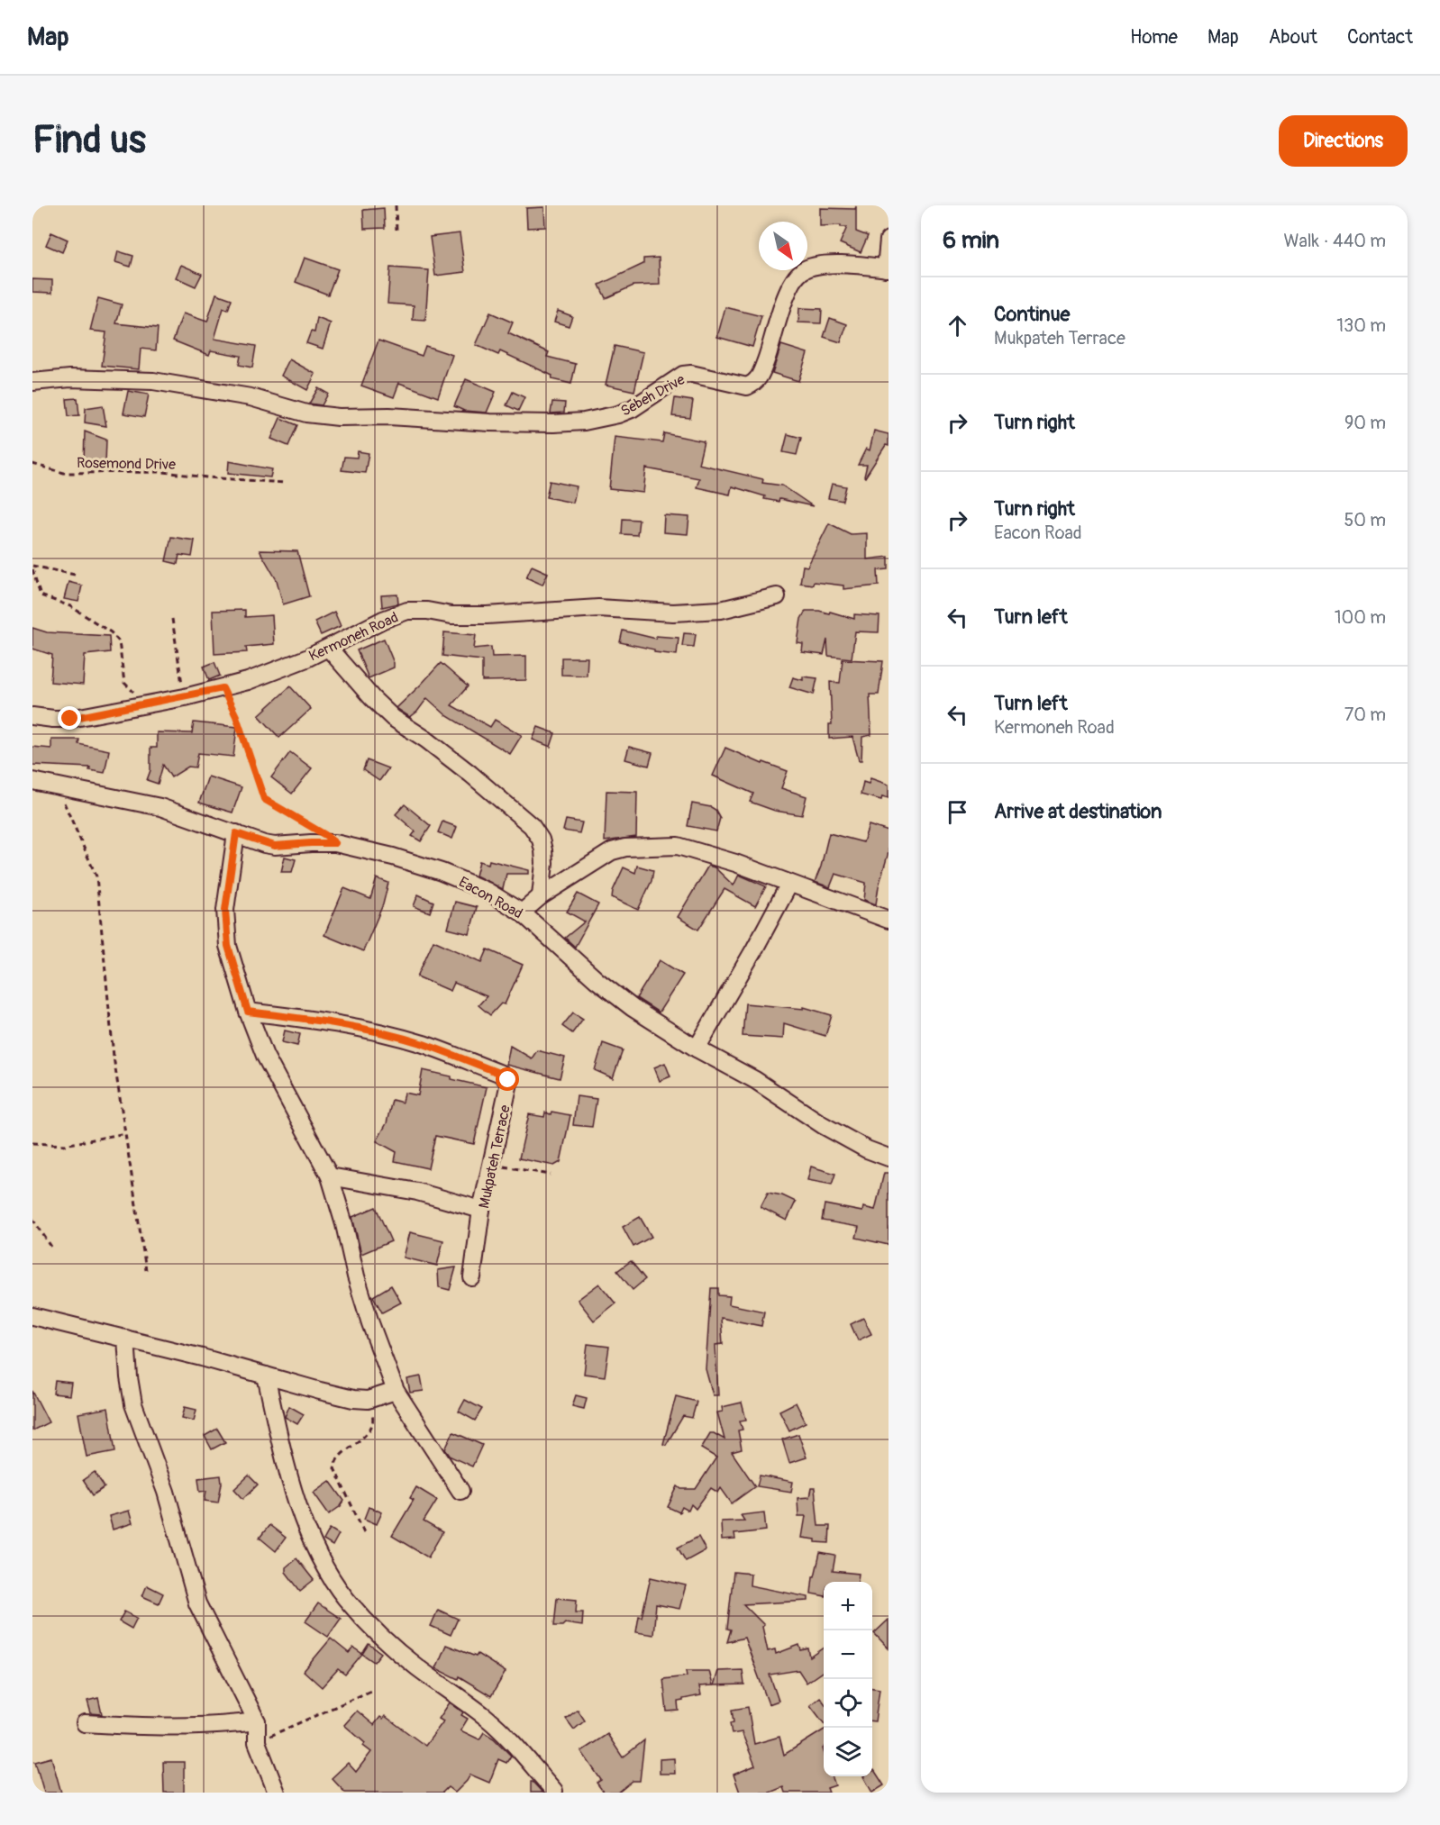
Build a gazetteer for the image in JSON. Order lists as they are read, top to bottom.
{
  "streets": {
    "street": [
      "Sebeh Drive",
      "Kermoneh Road",
      "Eacon Road",
      "Mukpateh Terrace"
    ],
    "path": ["Rosemond Drive"]
  },
  "north": "bottom right",
  "page": {
    "header": "Map",
    "nav": [
      "Home",
      "Map",
      "About",
      "Contact"
    ],
    "buttons": "Directions",
    "title": "Find us",
    "heading": ["6 min", "Walk · 440 m"],
    "list": [
      ["Continue", "Mukpateh Terrace", "130 m"],
      ["Turn right", "90 m"],
      ["Turn right", "Eacon Road", "50 m"],
      ["Turn left", "100 m"],
      ["Turn left", "Kermoneh Road", "70 m"],
      "Arrive at destination"
    ],
    "map_buttons": ["+", "−"]
  }
}
